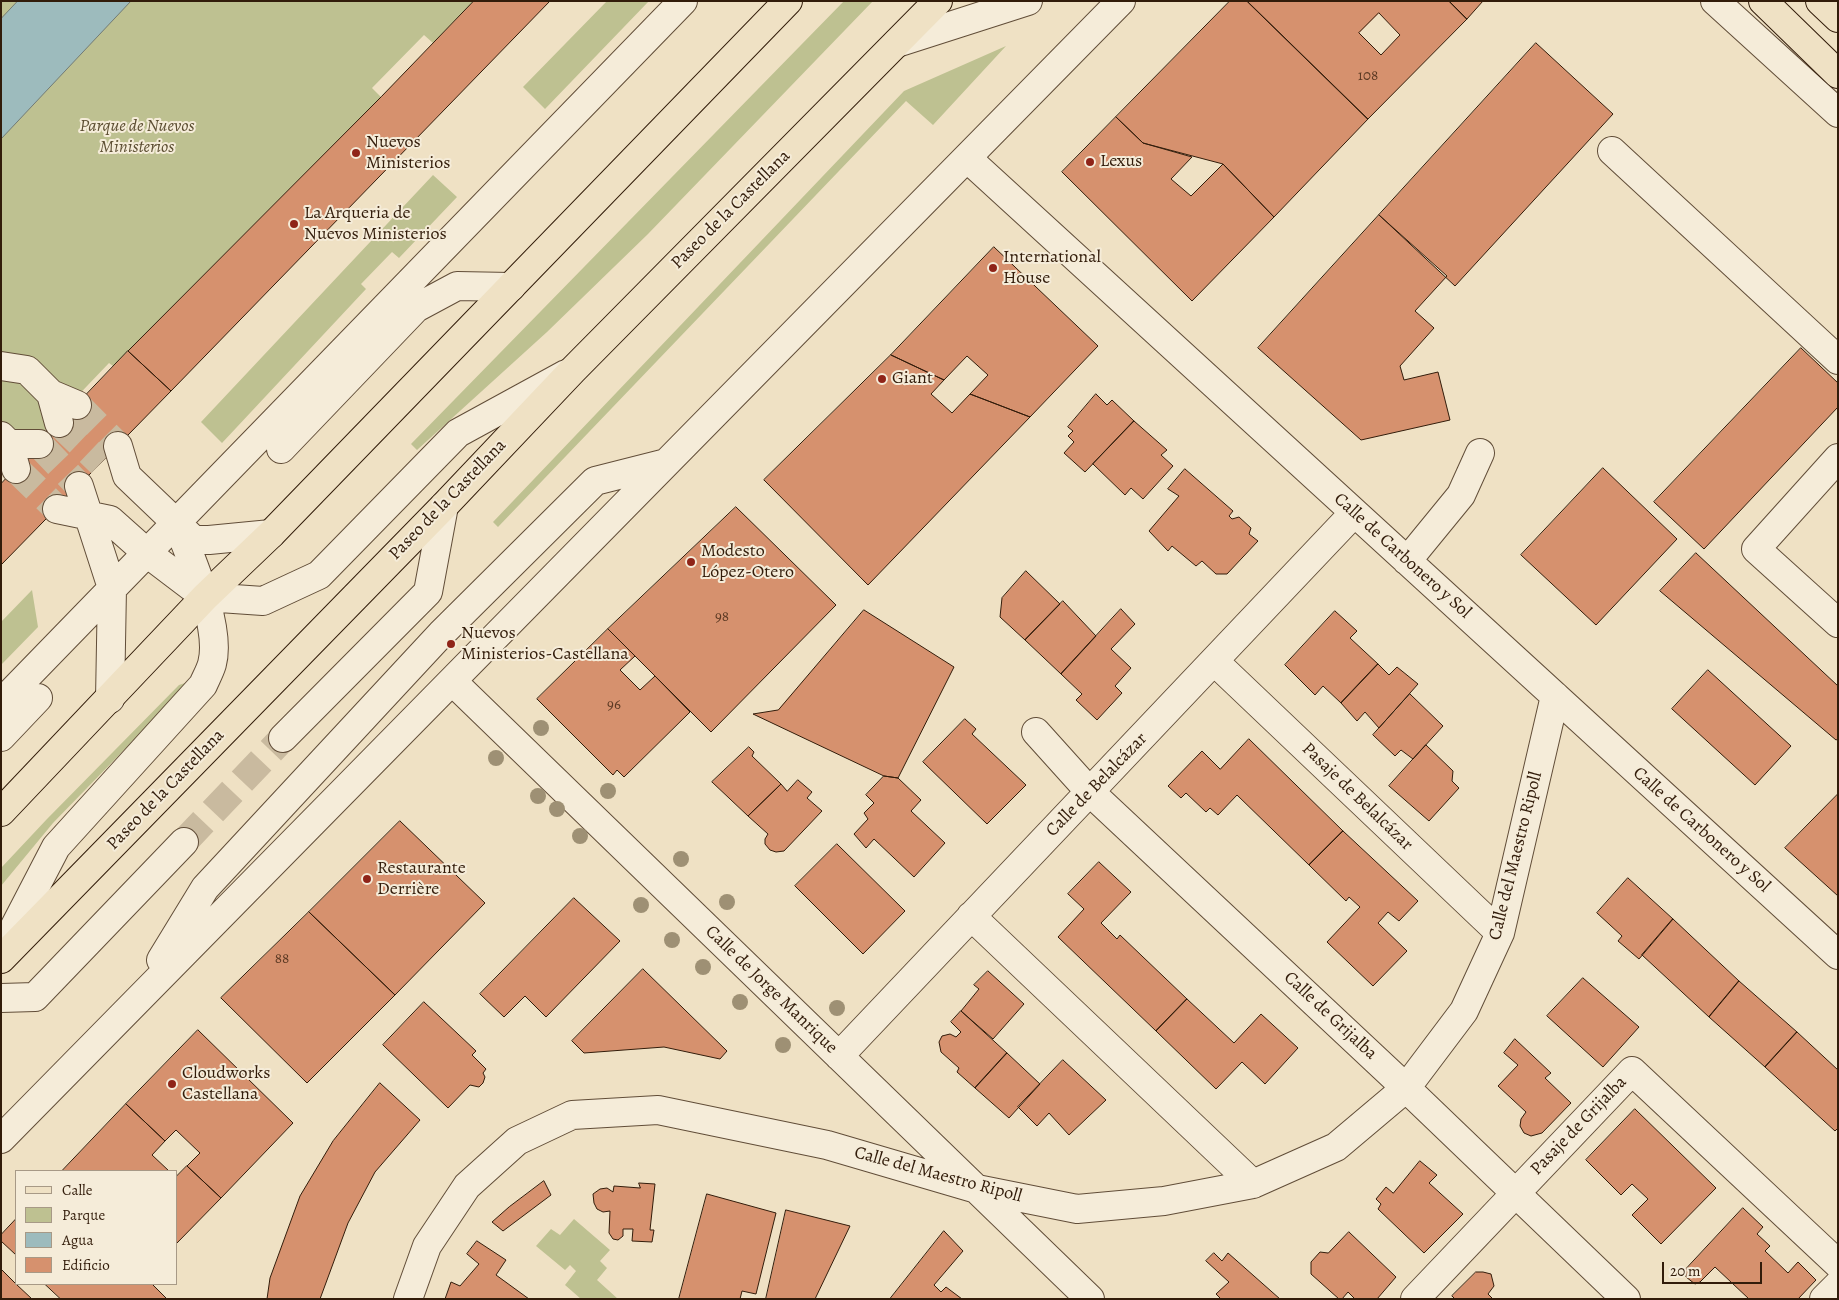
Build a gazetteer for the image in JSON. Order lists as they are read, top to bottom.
{
  "streets": {
    "main road": ["Paseo de la Castellana"],
    "street": [
      "Calle de Carbonero y Sol",
      "Calle de Belalcázar",
      "Pasaje de Belalcázar",
      "Calle del Maestro Ripoll",
      "Calle de Jorge Manrique",
      "Calle de Grijalba",
      "Pasaje de Grijalba"
    ]
  },
  "crossings": [
    ["Calle de Carbonero y Sol", "Calle de Belalcázar"],
    ["Calle de Carbonero y Sol", "Calle del Maestro Ripoll"],
    ["Calle de Belalcázar", "Pasaje de Belalcázar"],
    ["Calle de Belalcázar", "Calle de Jorge Manrique"],
    ["Calle de Belalcázar", "Calle de Grijalba"],
    ["Pasaje de Belalcázar", "Calle del Maestro Ripoll"],
    ["Calle del Maestro Ripoll", "Calle de Jorge Manrique"],
    ["Calle del Maestro Ripoll", "Calle de Grijalba"],
    ["Calle de Grijalba", "Pasaje de Grijalba"]
  ],
  "parks": ["Parque de Nuevos Ministerios"],
  "places": [
    "Nuevos Ministerios",
    "Lexus",
    "La Arqueria de Nuevos Ministerios",
    "International House",
    "Giant",
    "Modesto López-Otero",
    "Nuevos Ministerios-Castellana",
    "Restaurante Derrière",
    "Cloudworks Castellana"
  ],
  "house_numbers": [
    "108",
    "98",
    "96",
    "88"
  ],
  "legend": [
    "Calle",
    "Parque",
    "Agua",
    "Edificio"
  ],
  "scale_bar": "20 m"
}
